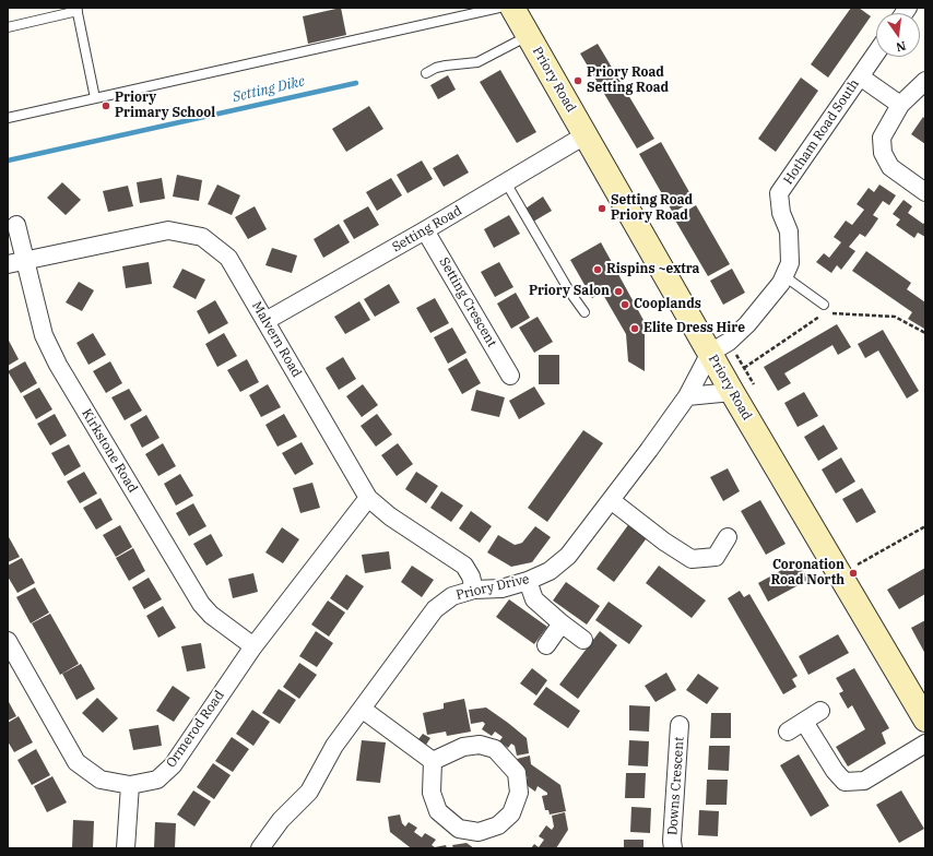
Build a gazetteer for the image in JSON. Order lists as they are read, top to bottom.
{
  "streets": {
    "street": [
      "Priory Road",
      "Hotham Road South",
      "Setting Road",
      "Setting Crescent",
      "Malvern Road",
      "Kirkstone Road",
      "Priory Drive",
      "Ormerod Road",
      "Downs Crescent"
    ]
  },
  "crossings": [
    ["Priory Road", "Hotham Road South"],
    ["Priory Road", "Setting Road"],
    ["Priory Road", "Priory Drive"],
    ["Hotham Road South", "Priory Drive"],
    ["Setting Road", "Setting Crescent"],
    ["Setting Road", "Malvern Road"],
    ["Malvern Road", "Kirkstone Road"],
    ["Malvern Road", "Priory Drive"],
    ["Malvern Road", "Ormerod Road"],
    ["Kirkstone Road", "Ormerod Road"]
  ],
  "water": ["Setting Dike"],
  "places": [
    "Priory Road Setting Road",
    "Priory Primary School",
    "Setting Road Priory Road",
    "Rispins ~extra",
    "Priory Salon",
    "Cooplands",
    "Elite Dress Hire",
    "Coronation Road North"
  ],
  "north": "bottom"
}
